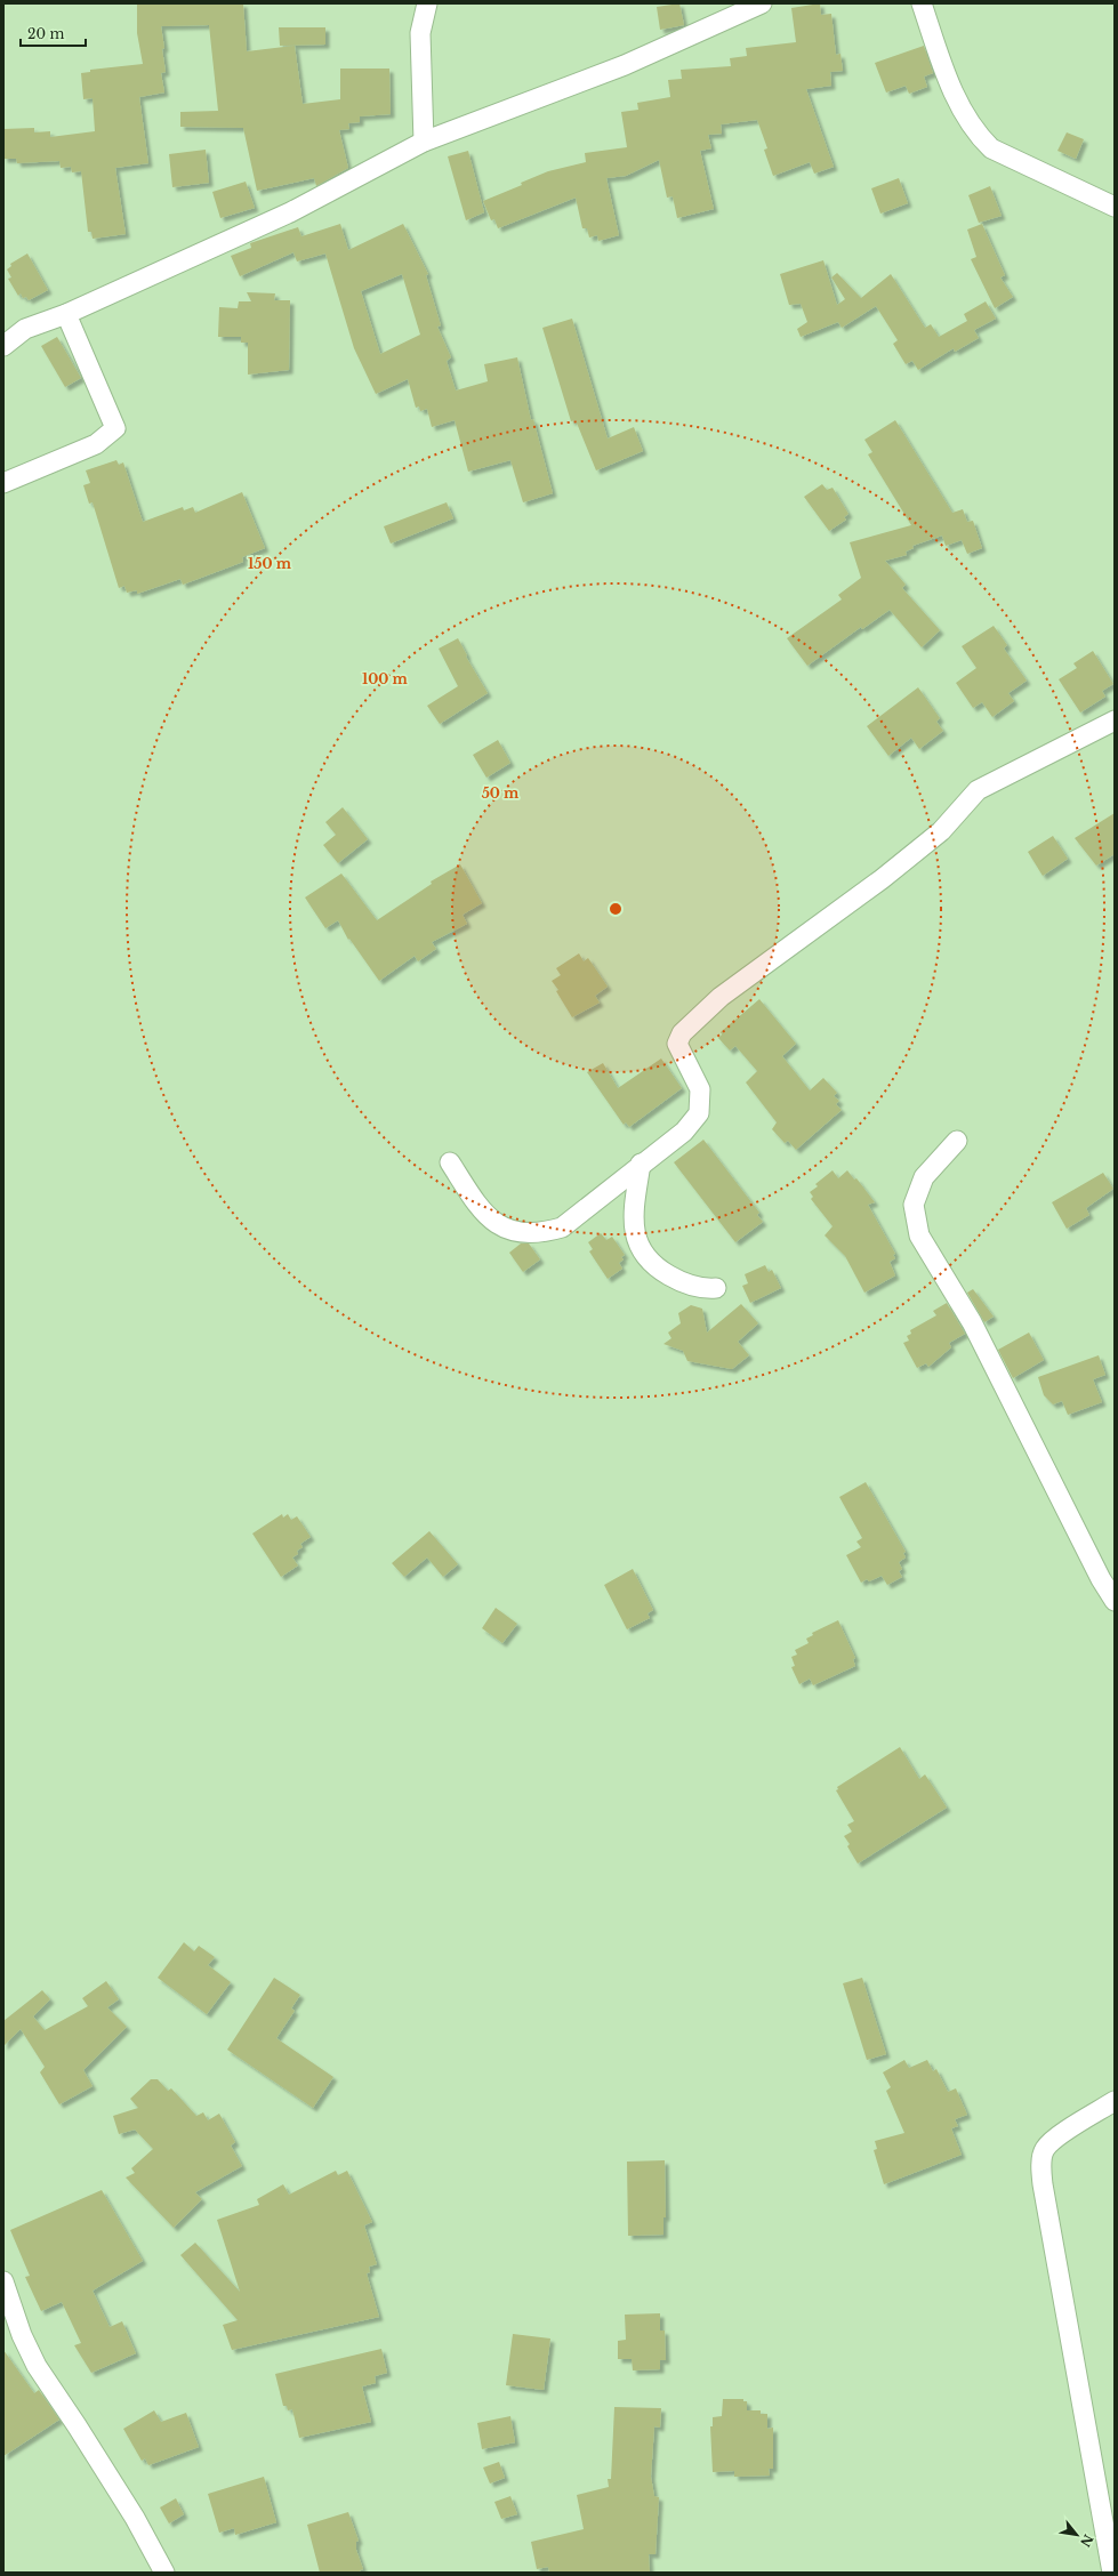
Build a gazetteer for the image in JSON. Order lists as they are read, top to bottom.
{
  "scale_bar": "20 m",
  "north": "bottom right",
  "rings": ["150 m", "100 m", "50 m"]
}
